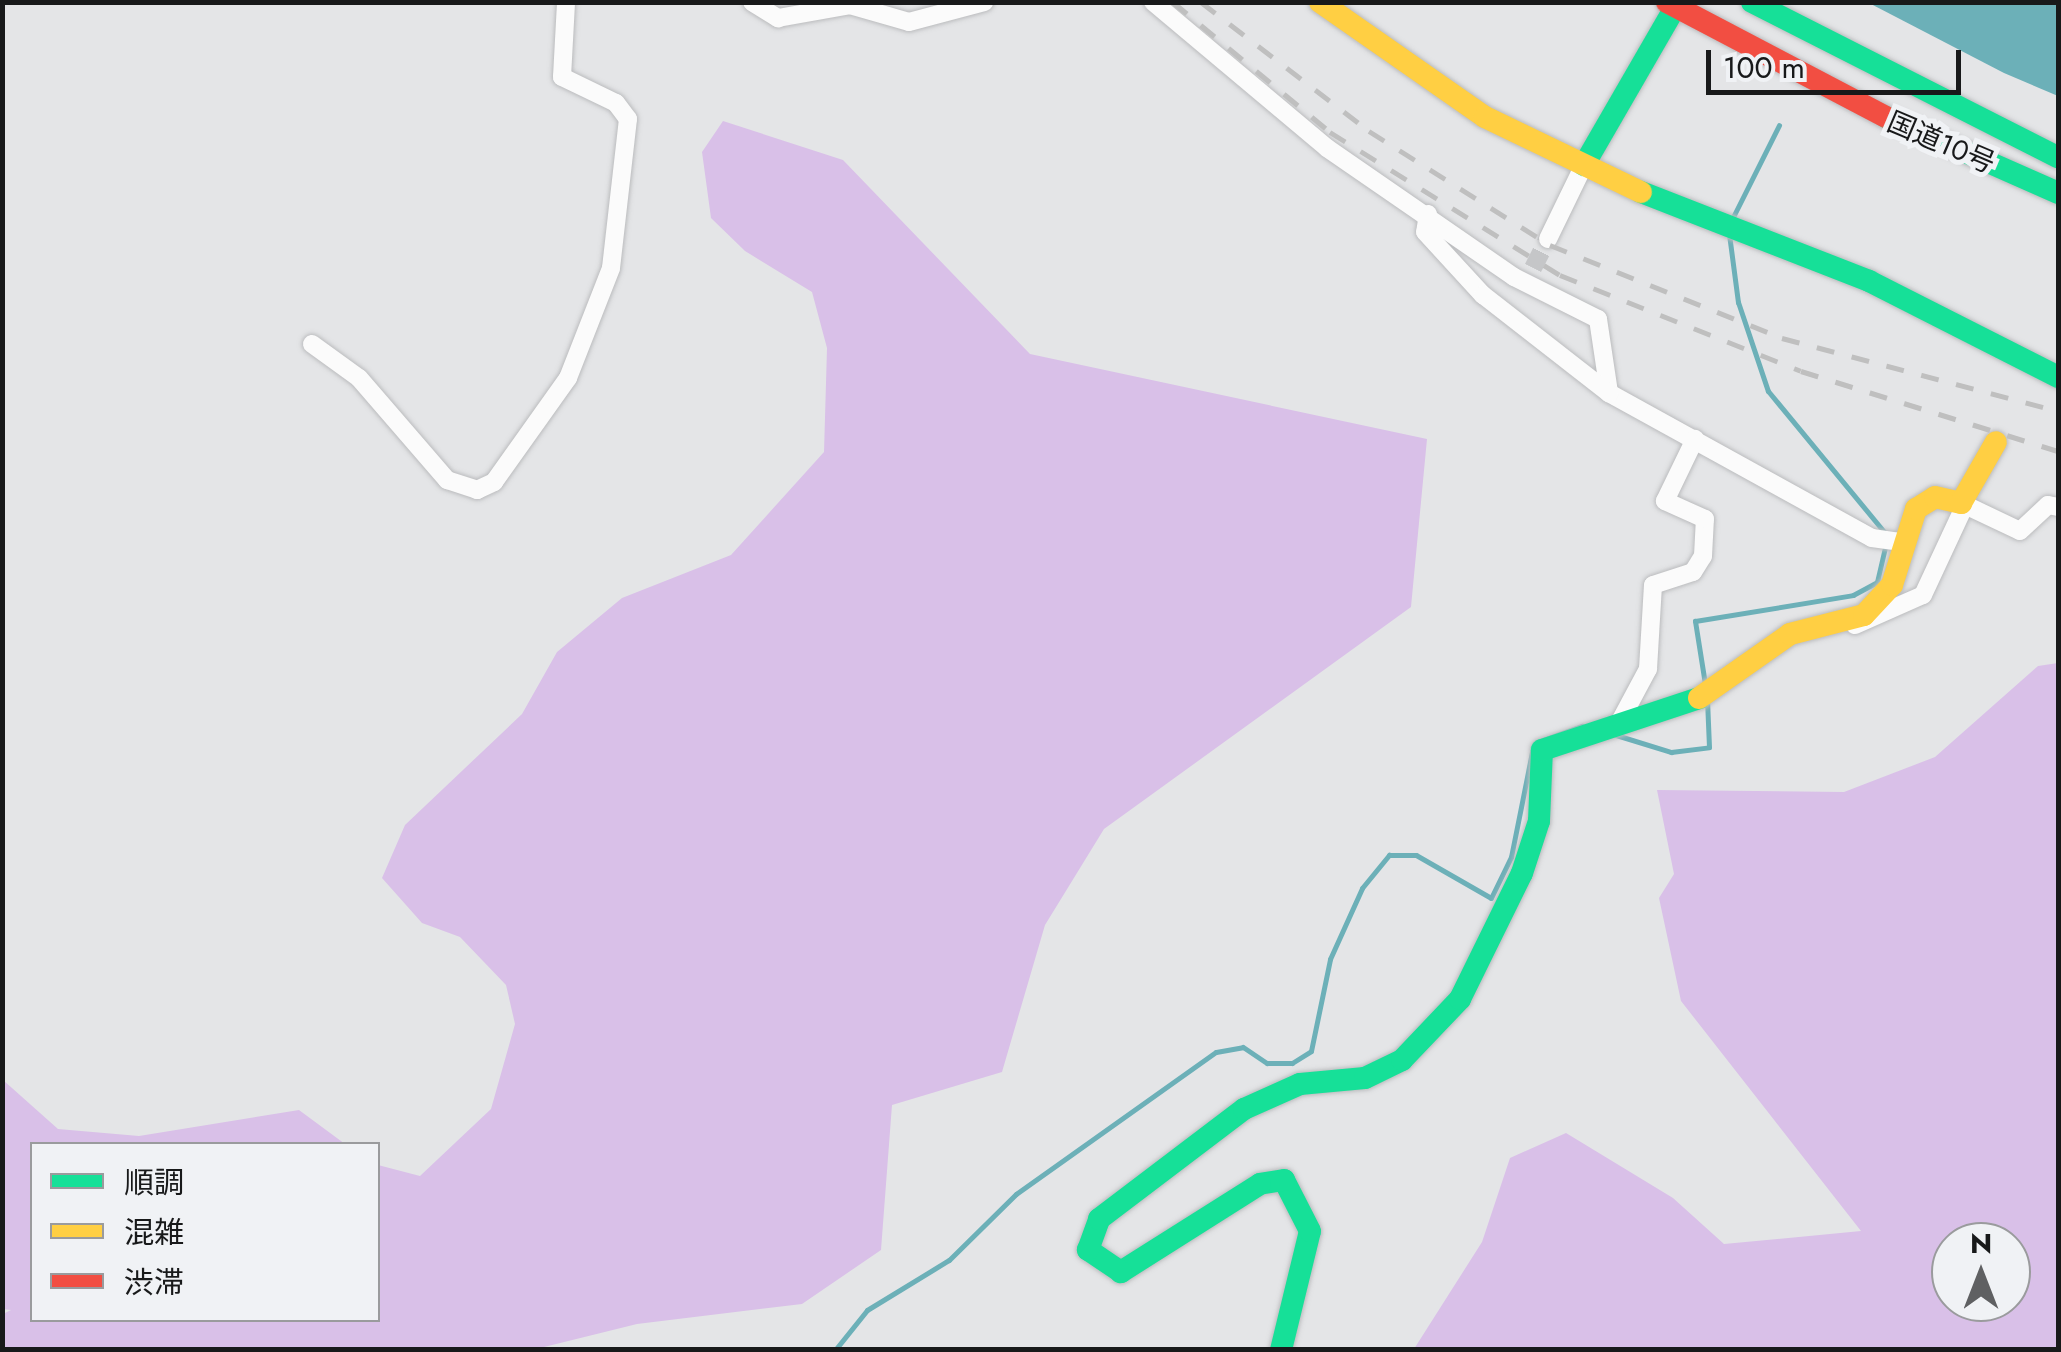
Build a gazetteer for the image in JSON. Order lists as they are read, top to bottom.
{
  "streets": {
    "main road": ["国道10号"]
  },
  "legend": ["順調", "混雑", "渋滞"],
  "scale_bar": "100 m",
  "north": "top"
}
